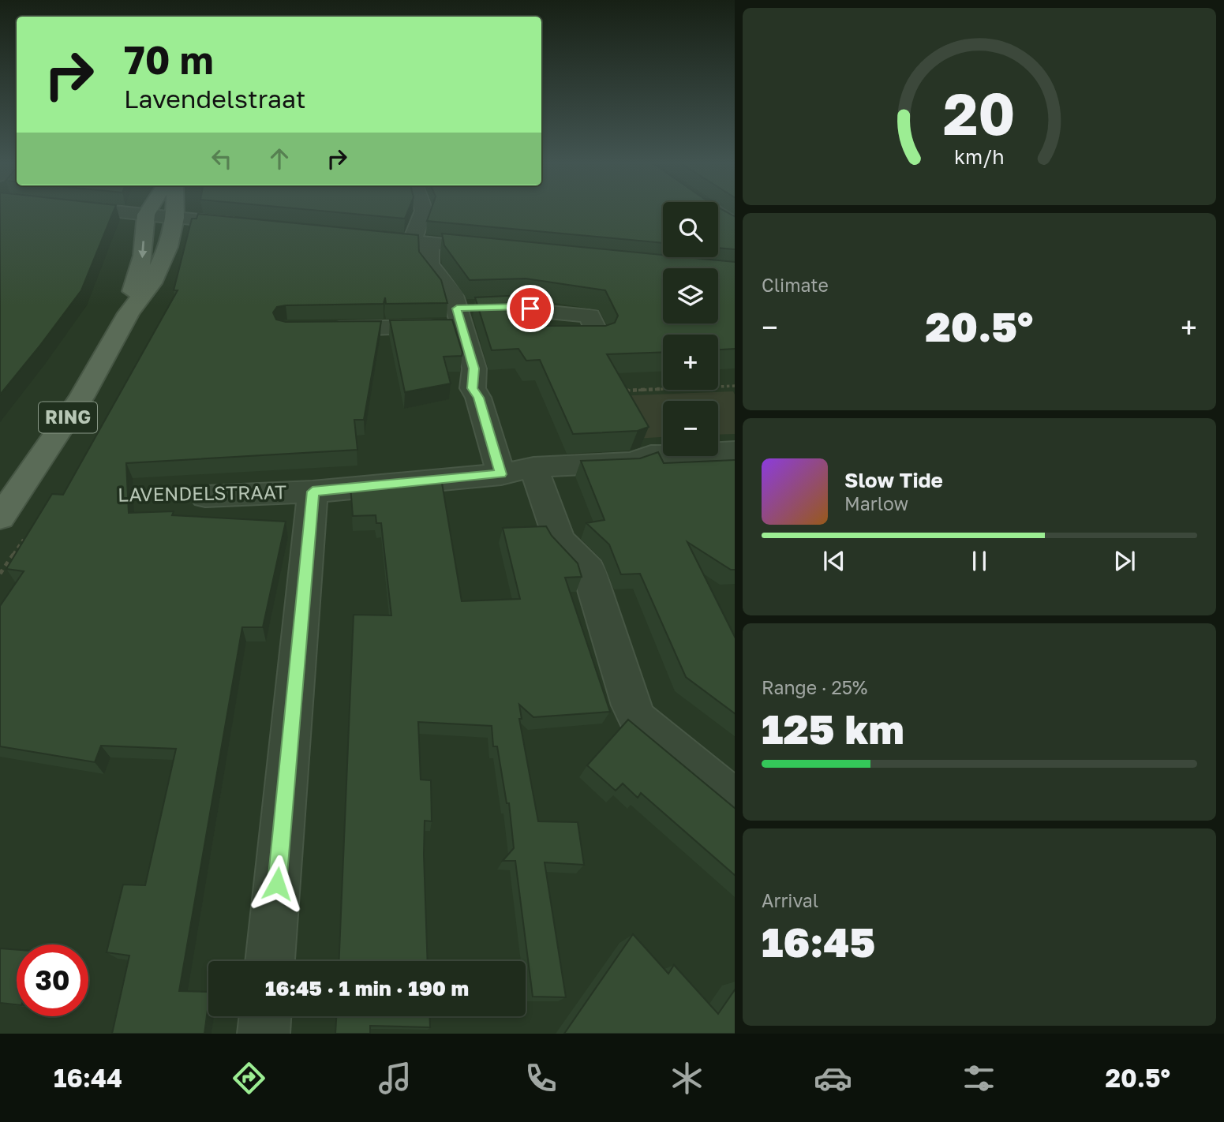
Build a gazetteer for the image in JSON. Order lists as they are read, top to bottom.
{
  "streets": {
    "main road": ["RING"],
    "street": ["LAVENDELSTRAAT"]
  },
  "page": {
    "turn": ["70 m", "Lavendelstraat"],
    "map_buttons": ["+", "−"],
    "tile": [
      "Climate",
      ["Range · 25%", "125 km"],
      ["Arrival", "16:45"]
    ],
    "heat": ["−", "20.5°", "+"],
    "song": ["Slow Tide", "Marlow"],
    "limit": "30",
    "trip": "16:45 · 1 min · 190 m",
    "tabs": ["16:44", "20.5°"],
    "gauge": ["20", "km/h"]
  }
}
